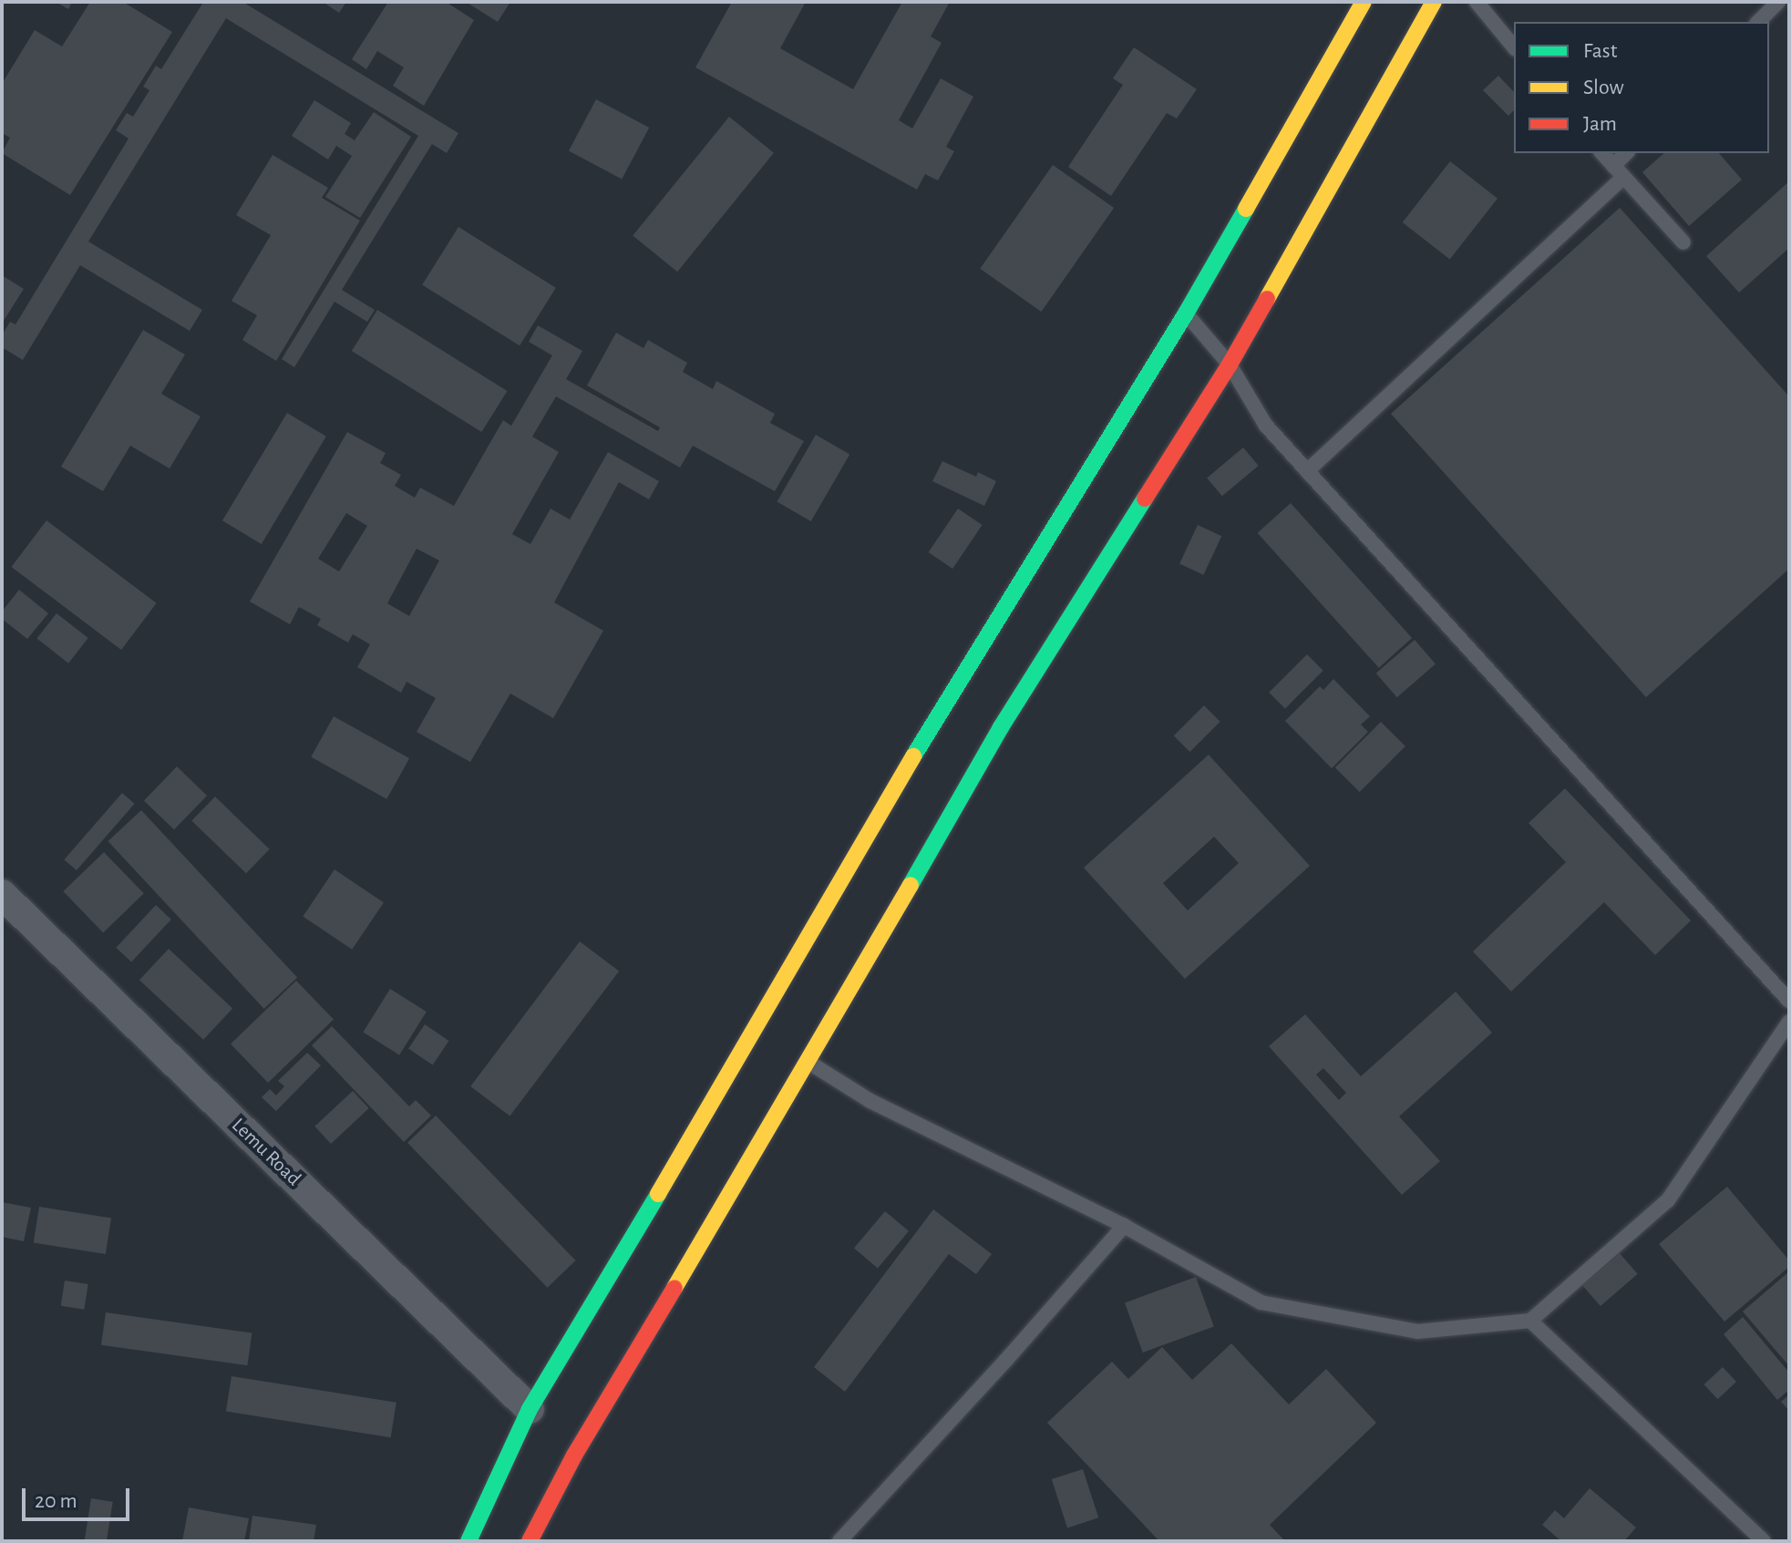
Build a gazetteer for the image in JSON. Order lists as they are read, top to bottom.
{
  "streets": {
    "street": ["Lemu Road"]
  },
  "legend": ["Fast", "Slow", "Jam"],
  "scale_bar": "20 m"
}
